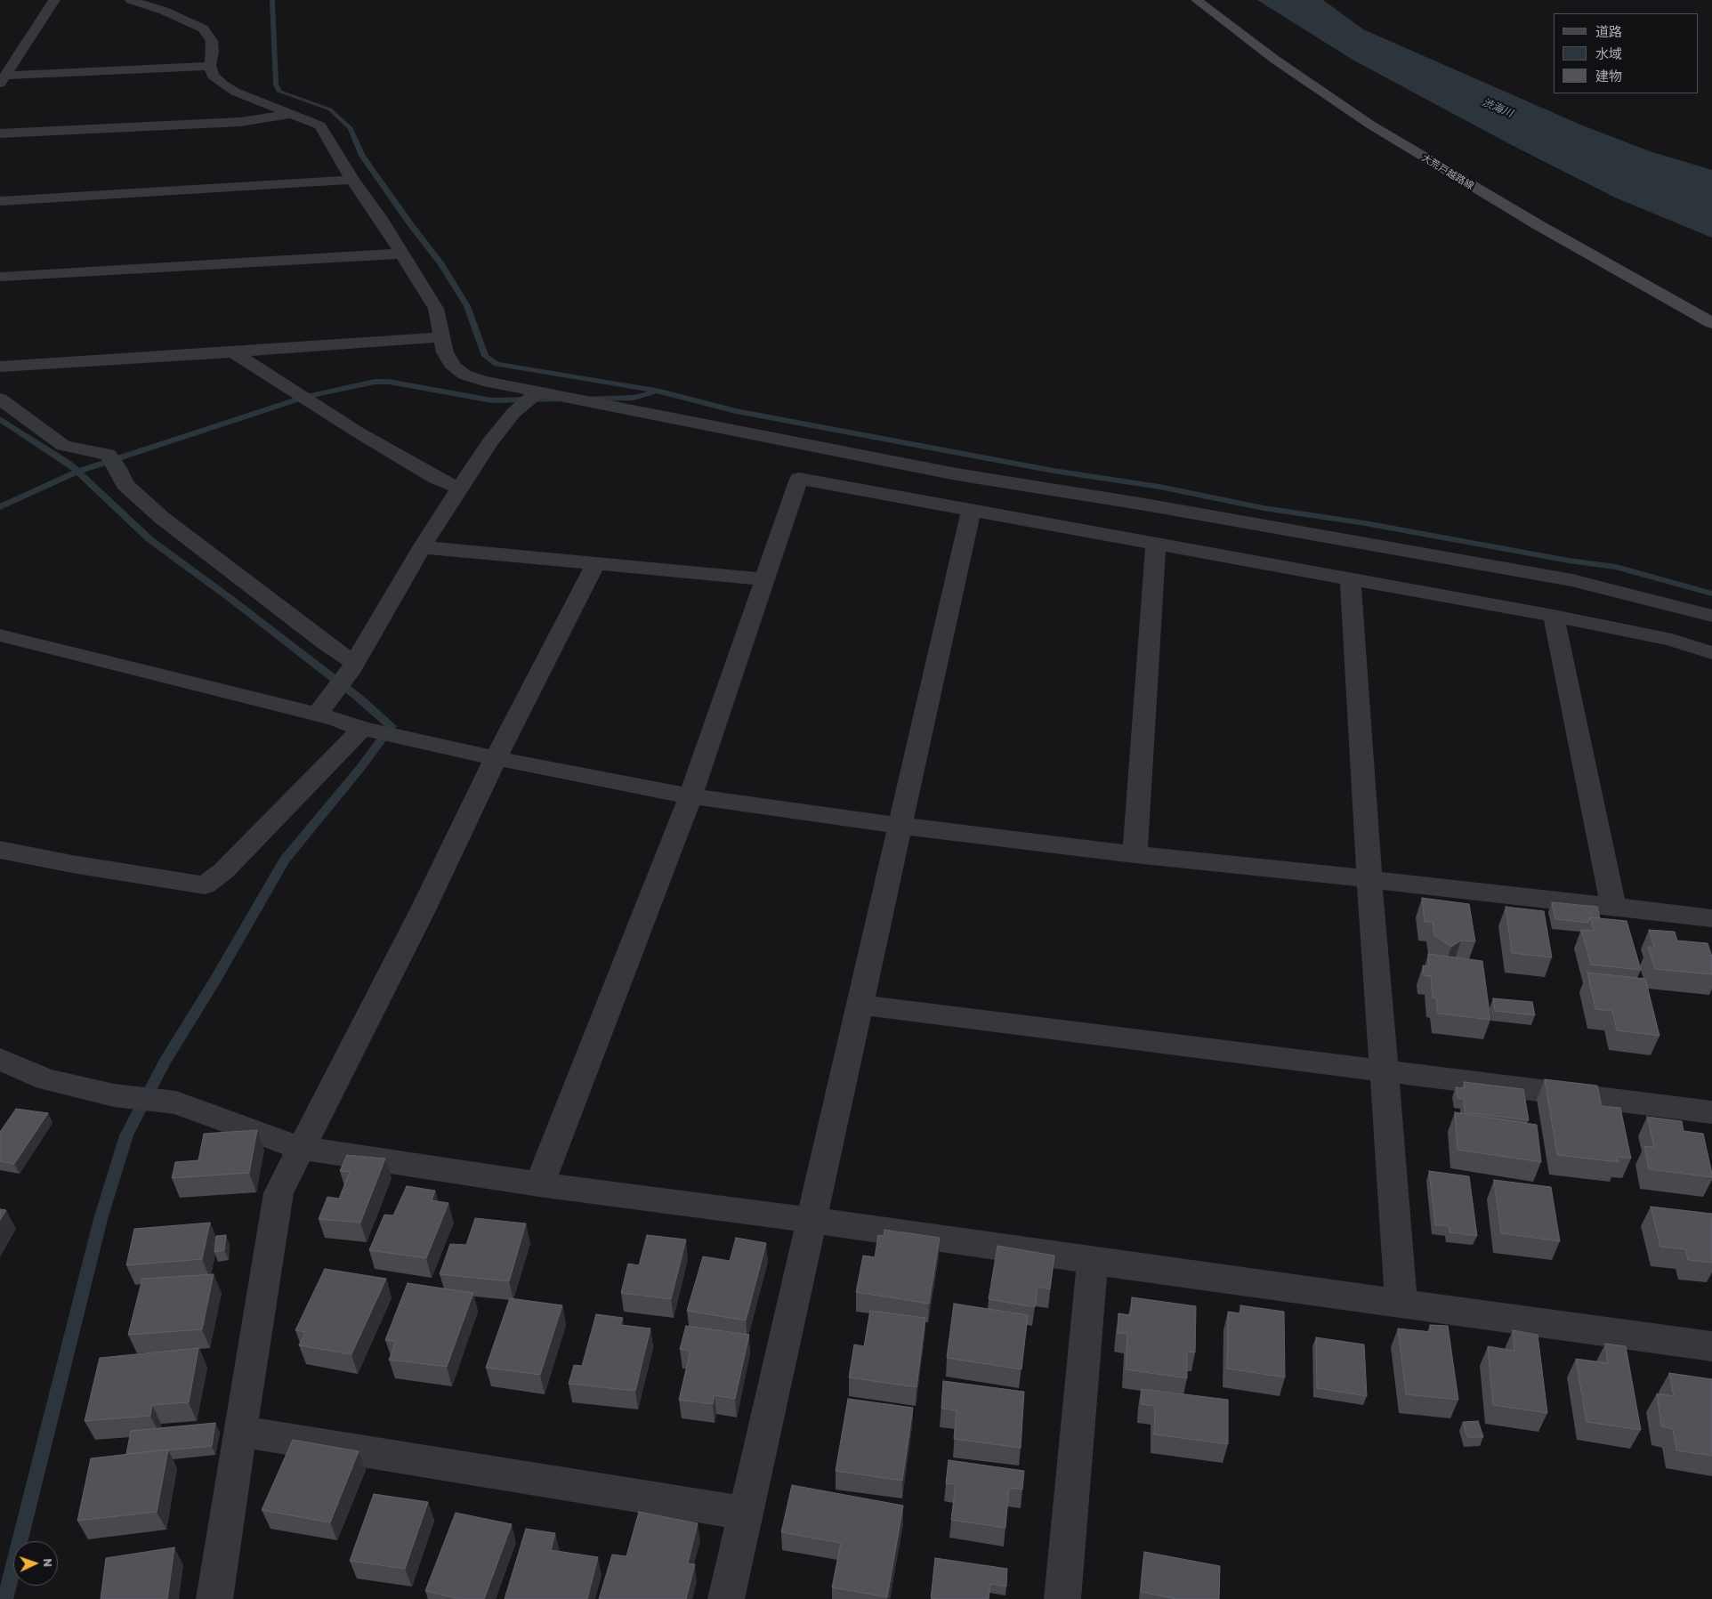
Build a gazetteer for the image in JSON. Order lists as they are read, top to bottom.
{
  "streets": {
    "main road": ["大荒戸越路線"]
  },
  "water": ["渋海川"],
  "legend": ["道路", "水域", "建物"],
  "north": "right"
}
